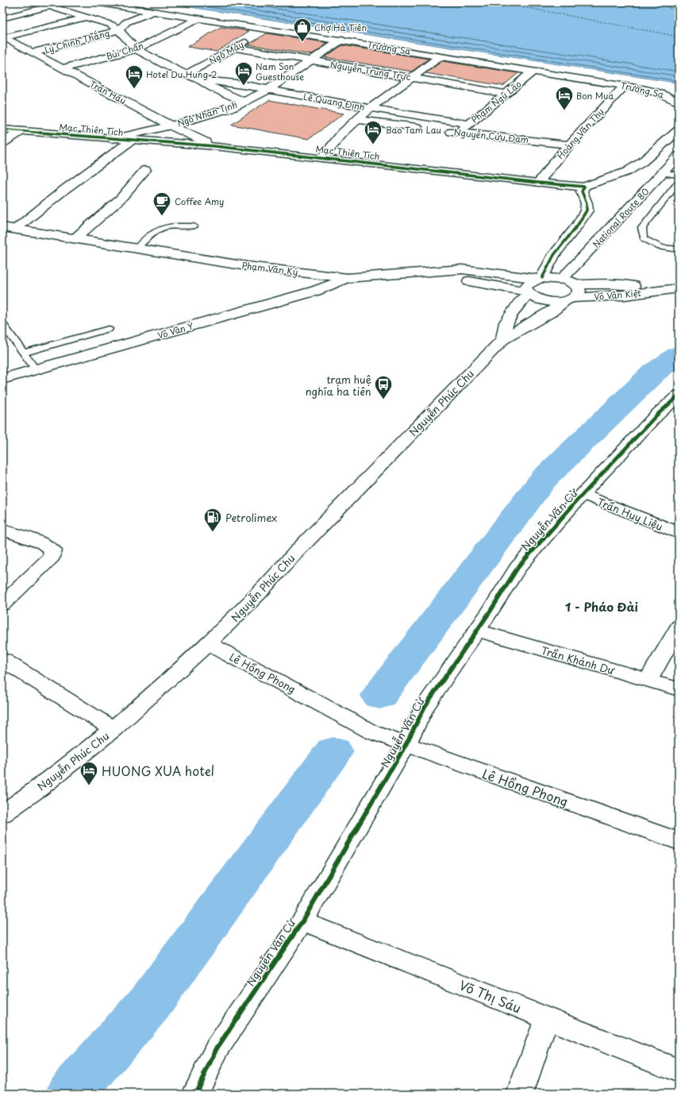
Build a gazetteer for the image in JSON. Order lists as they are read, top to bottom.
{
  "streets": {
    "main road": [
      "Lý Chính Thắng",
      "Trường Sa",
      "Bùi Chấn",
      "Ngô Mây",
      "Nguyễn Trung Trực",
      "Trần Hầu",
      "Lê Quang Định",
      "Phạm Ngũ Lão",
      "Ngô Nhân Tịnh",
      "Mạc Thiên Tích",
      "Hoàng Văn Thụ",
      "Nguyễn Cửu Đam",
      "National Route 80",
      "Phạm Văn Ký",
      "Võ Văn Kiệt",
      "Võ Văn Ý",
      "Nguyễn Phúc Chu",
      "Trần Huy Liệu",
      "Nguyễn Văn Cừ",
      "Trần Khánh Dư",
      "Lê Hồng Phong",
      "Võ Thị Sáu"
    ]
  },
  "crossings": [
    ["Lý Chính Thắng", "Trường Sa"],
    ["Lý Chính Thắng", "Trần Hầu"],
    ["Trường Sa", "Bùi Chấn"],
    ["Trường Sa", "Ngô Mây"],
    ["Trường Sa", "Phạm Ngũ Lão"],
    ["Trường Sa", "Ngô Nhân Tịnh"],
    ["Trường Sa", "Hoàng Văn Thụ"],
    ["Bùi Chấn", "Trần Hầu"],
    ["Ngô Mây", "Nguyễn Trung Trực"],
    ["Nguyễn Trung Trực", "Phạm Ngũ Lão"],
    ["Nguyễn Trung Trực", "Ngô Nhân Tịnh"],
    ["Trần Hầu", "Ngô Nhân Tịnh"],
    ["Trần Hầu", "Mạc Thiên Tích"],
    ["Lê Quang Định", "Phạm Ngũ Lão"],
    ["Lê Quang Định", "Ngô Nhân Tịnh"],
    ["Phạm Ngũ Lão", "Nguyễn Cửu Đam"],
    ["Ngô Nhân Tịnh", "Mạc Thiên Tích"],
    ["Mạc Thiên Tích", "Hoàng Văn Thụ"],
    ["Hoàng Văn Thụ", "Nguyễn Cửu Đam"],
    ["National Route 80", "Phạm Văn Ký"],
    ["Phạm Văn Ký", "Võ Văn Kiệt"],
    ["Phạm Văn Ký", "Võ Văn Ý"],
    ["Võ Văn Kiệt", "Nguyễn Phúc Chu"],
    ["Nguyễn Phúc Chu", "Lê Hồng Phong"],
    ["Trần Huy Liệu", "Nguyễn Văn Cừ"],
    ["Nguyễn Văn Cừ", "Trần Khánh Dư"],
    ["Nguyễn Văn Cừ", "Lê Hồng Phong"],
    ["Nguyễn Văn Cừ", "Võ Thị Sáu"]
  ],
  "districts": ["1 - Pháo Đài"],
  "places": {
    "shop": ["Chợ Hà Tiên"],
    "hotel": [
      "Nam Son Guesthouse",
      "Hotel Du Hung 2",
      "Bon Mua",
      "Bao Tam Lau",
      "HUONG XUA hotel"
    ],
    "cafe": ["Coffee Amy"],
    "bus stop": ["trạm huệ nghĩa ha tiên"],
    "fuel station": ["Petrolimex"]
  }
}
